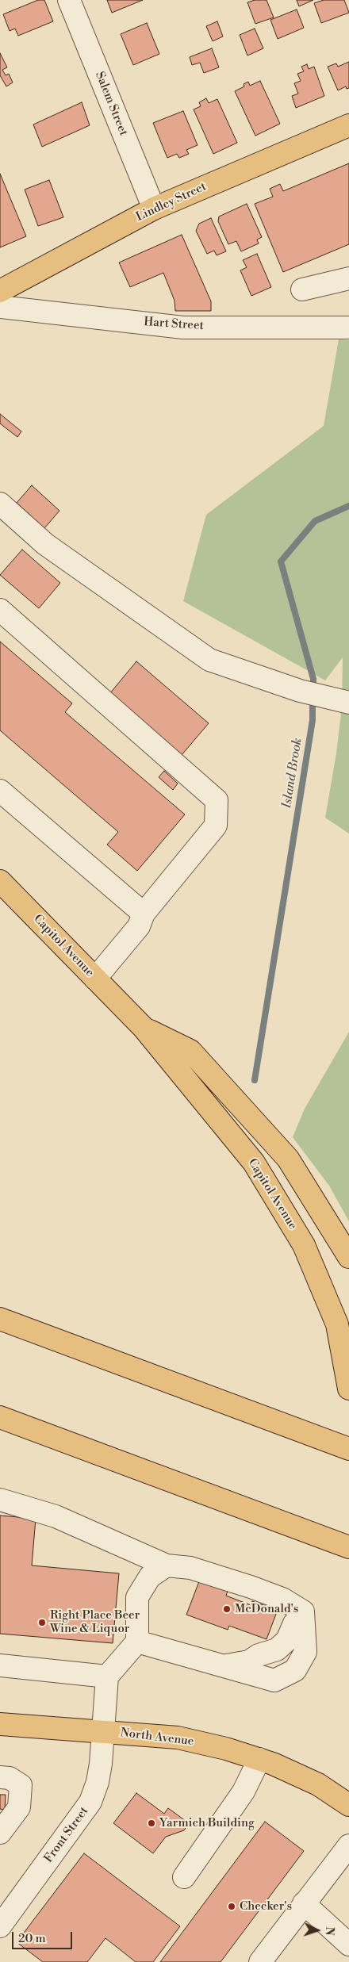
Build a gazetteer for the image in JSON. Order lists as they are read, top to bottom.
{
  "streets": {
    "main road": ["Lindley Street", "Capitol Avenue", "North Avenue"],
    "street": ["Salem Street", "Hart Street", "Front Street"]
  },
  "crossings": [
    ["Salem Street", "Lindley Street"],
    ["North Avenue", "Front Street"]
  ],
  "water": ["Island Brook"],
  "places": [
    "McDonald's",
    "Right Place Beer Wine & Liquor",
    "Yarmich Building",
    "Checker's"
  ],
  "scale_bar": "20 m",
  "north": "right"
}
